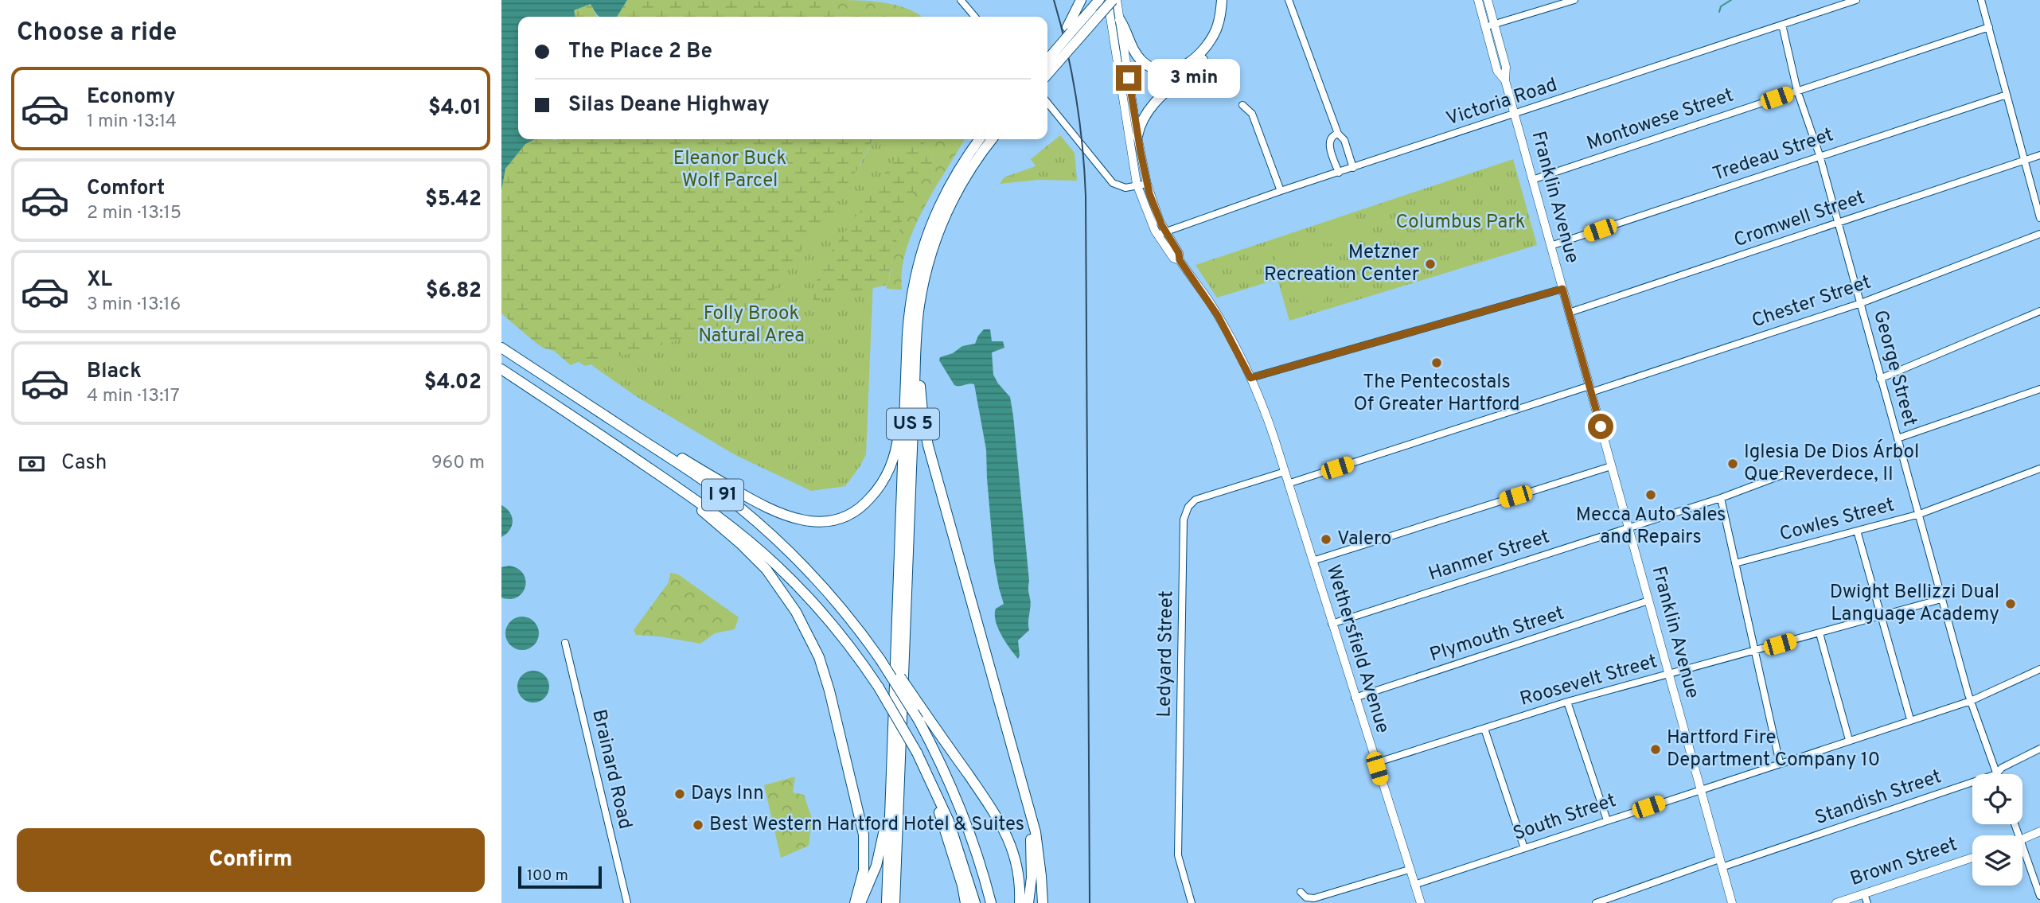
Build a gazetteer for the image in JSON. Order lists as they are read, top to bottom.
{
  "streets": {
    "highway": ["US 5", "I 91"],
    "main road": ["Franklin Avenue", "Wethersfield Avenue", "Brown Street"],
    "street": [
      "Victoria Road",
      "Montowese Street",
      "Tredeau Street",
      "Cromwell Street",
      "Chester Street",
      "George Street",
      "Cowles Street",
      "Hanmer Street",
      "Plymouth Street",
      "Ledyard Street",
      "Roosevelt Street",
      "Brainard Road",
      "Standish Street",
      "South Street"
    ]
  },
  "crossings": [
    ["Victoria Road", "Franklin Avenue"],
    ["Victoria Road", "George Street"],
    ["Victoria Road", "Wethersfield Avenue"],
    ["Montowese Street", "Franklin Avenue"],
    ["Montowese Street", "George Street"],
    ["Tredeau Street", "Franklin Avenue"],
    ["Tredeau Street", "George Street"],
    ["Franklin Avenue", "Cromwell Street"],
    ["Franklin Avenue", "Chester Street"],
    ["Franklin Avenue", "Hanmer Street"],
    ["Franklin Avenue", "Plymouth Street"],
    ["Franklin Avenue", "Roosevelt Street"],
    ["Franklin Avenue", "Standish Street"],
    ["Franklin Avenue", "South Street"],
    ["Cromwell Street", "George Street"],
    ["Chester Street", "George Street"],
    ["Chester Street", "Wethersfield Avenue"],
    ["George Street", "Cowles Street"],
    ["George Street", "Roosevelt Street"],
    ["George Street", "Standish Street"],
    ["George Street", "South Street"],
    ["Hanmer Street", "Wethersfield Avenue"],
    ["Plymouth Street", "Wethersfield Avenue"],
    ["Wethersfield Avenue", "Ledyard Street"],
    ["Wethersfield Avenue", "Roosevelt Street"],
    ["Wethersfield Avenue", "South Street"]
  ],
  "parks": ["Eleanor Buck Wolf Parcel", "Columbus Park", "Folly Brook Natural Area"],
  "places": [
    "Metzner Recreation Center",
    "The Pentecostals Of Greater Hartford",
    "Iglesia De Dios Árbol Que Reverdece, II",
    "Mecca Auto Sales and Repairs",
    "Valero",
    "Dwight Bellizzi Dual Language Academy",
    "Hartford Fire Department Company 10",
    "Days Inn",
    "Best Western Hartford Hotel & Suites"
  ],
  "scale_bar": "100 m",
  "page": {
    "heading": "Choose a ride",
    "banner": ["The Place 2 Be", "Silas Deane Highway"],
    "bubble": "3 min",
    "list": [
      {
        "name": "Economy",
        "note": "1 min · 13:14",
        "value": "$4.01"
      },
      {
        "name": "Comfort",
        "note": "2 min · 13:15",
        "value": "$5.42"
      },
      {
        "name": "XL",
        "note": "3 min · 13:16",
        "value": "$6.82"
      },
      {
        "name": "Black",
        "note": "4 min · 13:17",
        "value": "$4.02"
      }
    ],
    "pay": ["Cash", "960 m"],
    "buttons": "Confirm",
    "scale": "100 m"
  }
}
